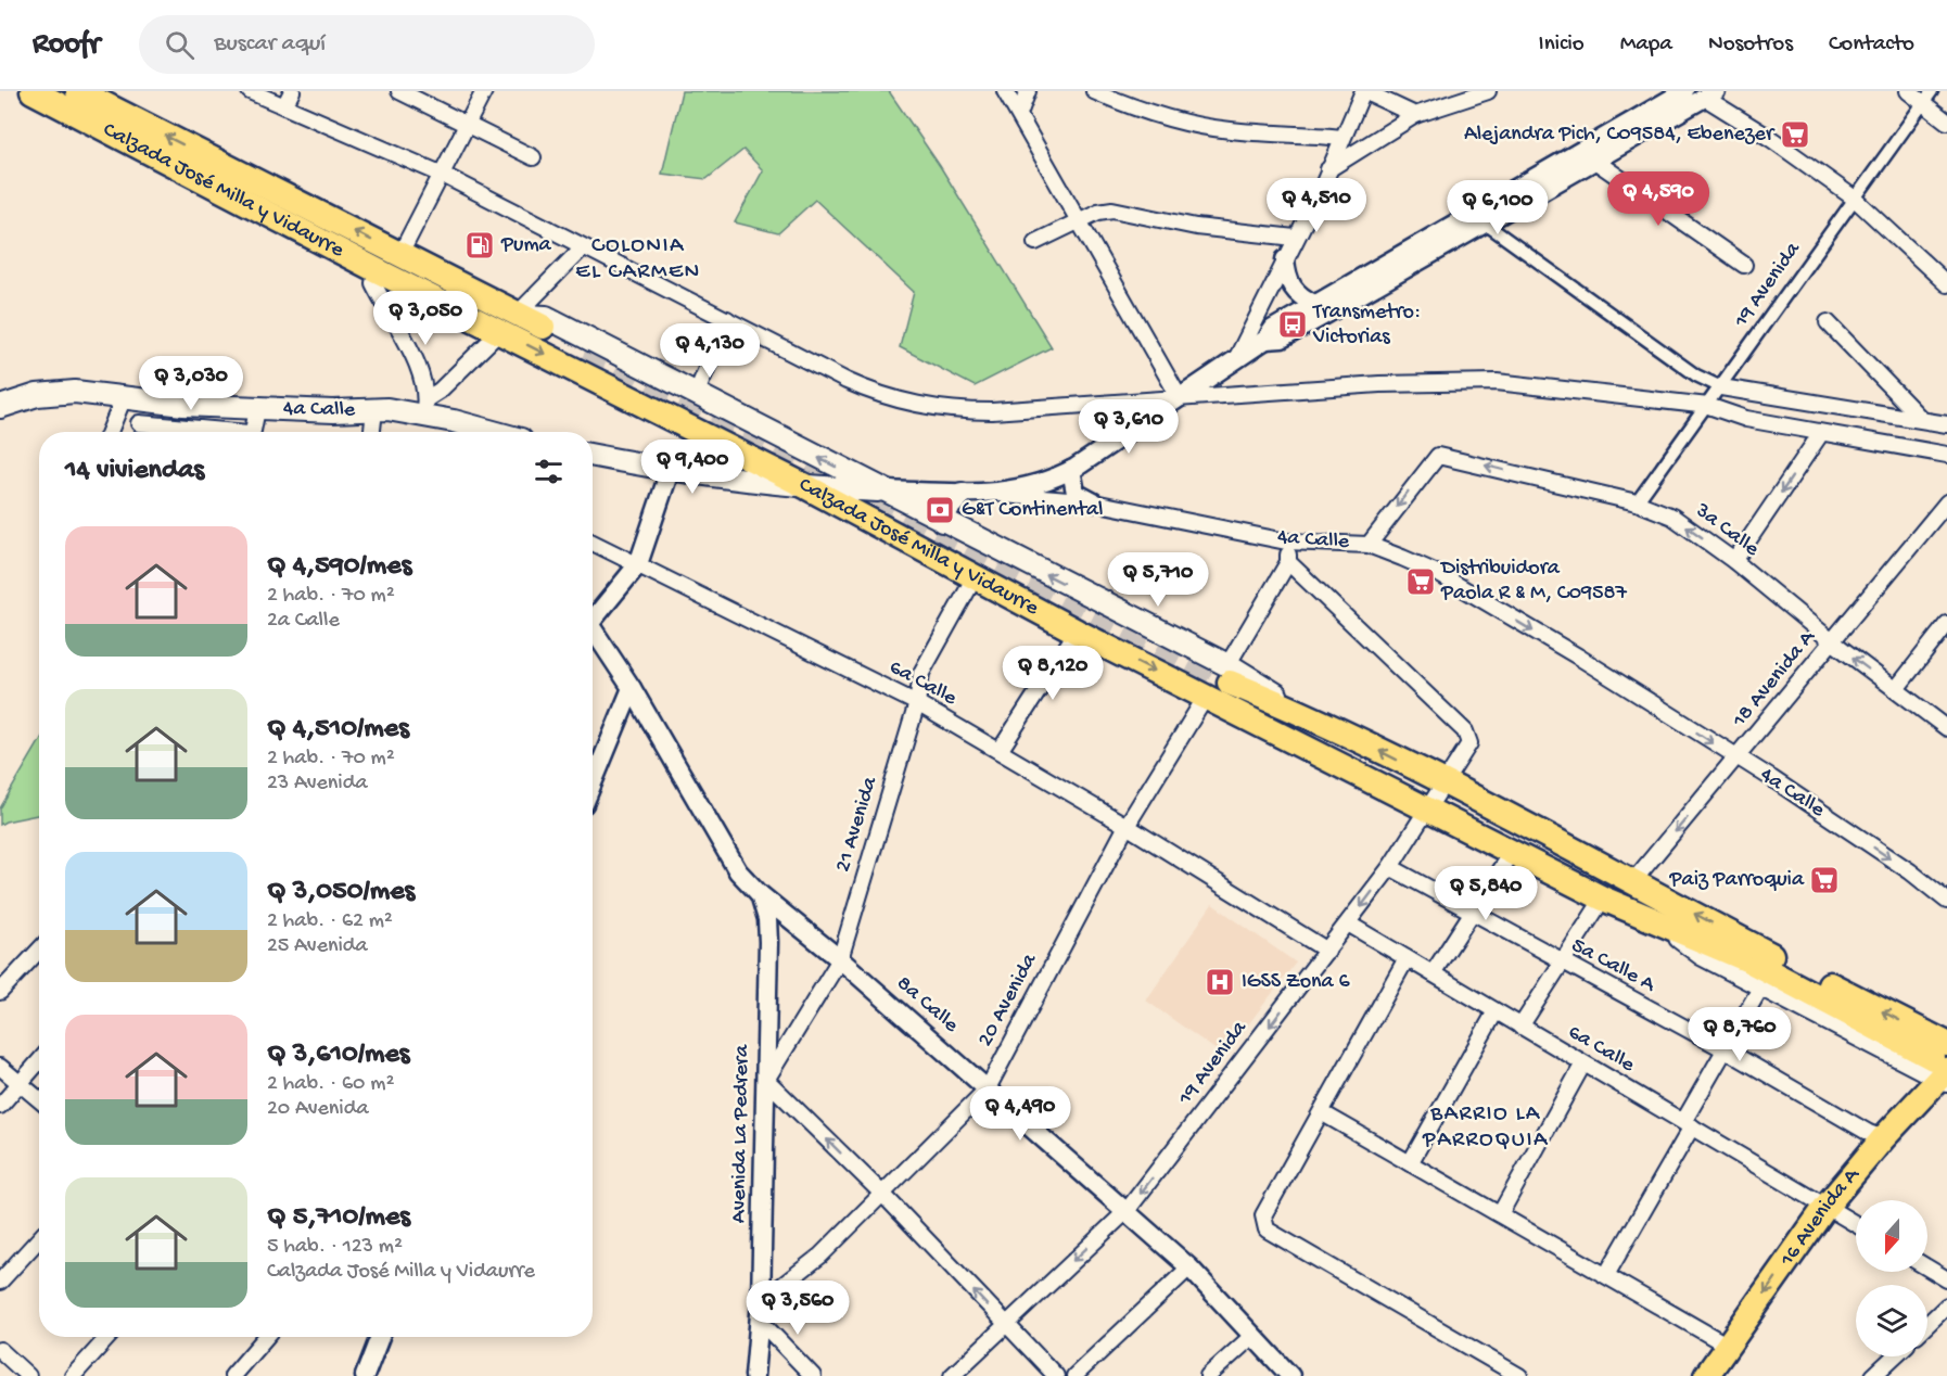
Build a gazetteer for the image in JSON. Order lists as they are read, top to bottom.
{
  "streets": {
    "main road": ["Calzada José Milla y Vidaurre", "4a Calle", "16 Avenida A"],
    "street": [
      "19 Avenida",
      "3a Calle",
      "18 Avenida A",
      "6a Calle",
      "21 Avenida",
      "5a Calle A",
      "20 Avenida",
      "8a Calle",
      "Avenida La Pedrera"
    ]
  },
  "crossings": [
    ["Calzada José Milla y Vidaurre", "19 Avenida"],
    ["Calzada José Milla y Vidaurre", "4a Calle"],
    ["Calzada José Milla y Vidaurre", "18 Avenida A"],
    ["Calzada José Milla y Vidaurre", "21 Avenida"],
    ["Calzada José Milla y Vidaurre", "20 Avenida"],
    ["Calzada José Milla y Vidaurre", "16 Avenida A"],
    ["19 Avenida", "3a Calle"],
    ["19 Avenida", "6a Calle"],
    ["19 Avenida", "5a Calle A"],
    ["19 Avenida", "8a Calle"],
    ["4a Calle", "3a Calle"],
    ["4a Calle", "18 Avenida A"],
    ["3a Calle", "18 Avenida A"],
    ["6a Calle", "21 Avenida"],
    ["6a Calle", "20 Avenida"],
    ["6a Calle", "16 Avenida A"],
    ["21 Avenida", "8a Calle"],
    ["21 Avenida", "Avenida La Pedrera"],
    ["5a Calle A", "16 Avenida A"],
    ["20 Avenida", "8a Calle"],
    ["20 Avenida", "Avenida La Pedrera"],
    ["8a Calle", "Avenida La Pedrera"]
  ],
  "one_way": ["16 Avenida A"],
  "districts": ["COLONIA EL CARMEN", "BARRIO LA PARROQUIA"],
  "places": {
    "supermarket": ["Alejandra Pich, C09584, Ebenezer", "Distribuidora Paola R & M, C09587", "Paiz Parroquia"],
    "fuel station": ["Puma"],
    "bus stop": ["Transmetro: Victorias"],
    "bank": ["G&T Continental"],
    "hospital": ["IGSS Zona 6"]
  },
  "north": "bottom",
  "page": {
    "header": "Roofr",
    "search": "Buscar aquí",
    "nav": [
      "Inicio",
      "Mapa",
      "Nosotros",
      "Contacto"
    ],
    "price": [
      "Q 4,590",
      "Q 4,510",
      "Q 6,100",
      "Q 3,050",
      "Q 4,130",
      "Q 3,030",
      "Q 3,610",
      "Q 9,400",
      "Q 5,710",
      "Q 8,120",
      "Q 5,840",
      "Q 8,760",
      "Q 4,490",
      "Q 3,560"
    ],
    "heading": "14 viviendas",
    "list": [
      {
        "name": "Q 4,590/mes",
        "note": "2 hab. · 70 m² · 2a Calle"
      },
      {
        "name": "Q 4,510/mes",
        "note": "2 hab. · 70 m² · 23 Avenida"
      },
      {
        "name": "Q 3,050/mes",
        "note": "2 hab. · 62 m² · 25 Avenida"
      },
      {
        "name": "Q 3,610/mes",
        "note": "2 hab. · 60 m² · 20 Avenida"
      },
      {
        "name": "Q 5,710/mes",
        "note": "5 hab. · 123 m² · Calzada José Milla y Vidaurre"
      }
    ]
  }
}
